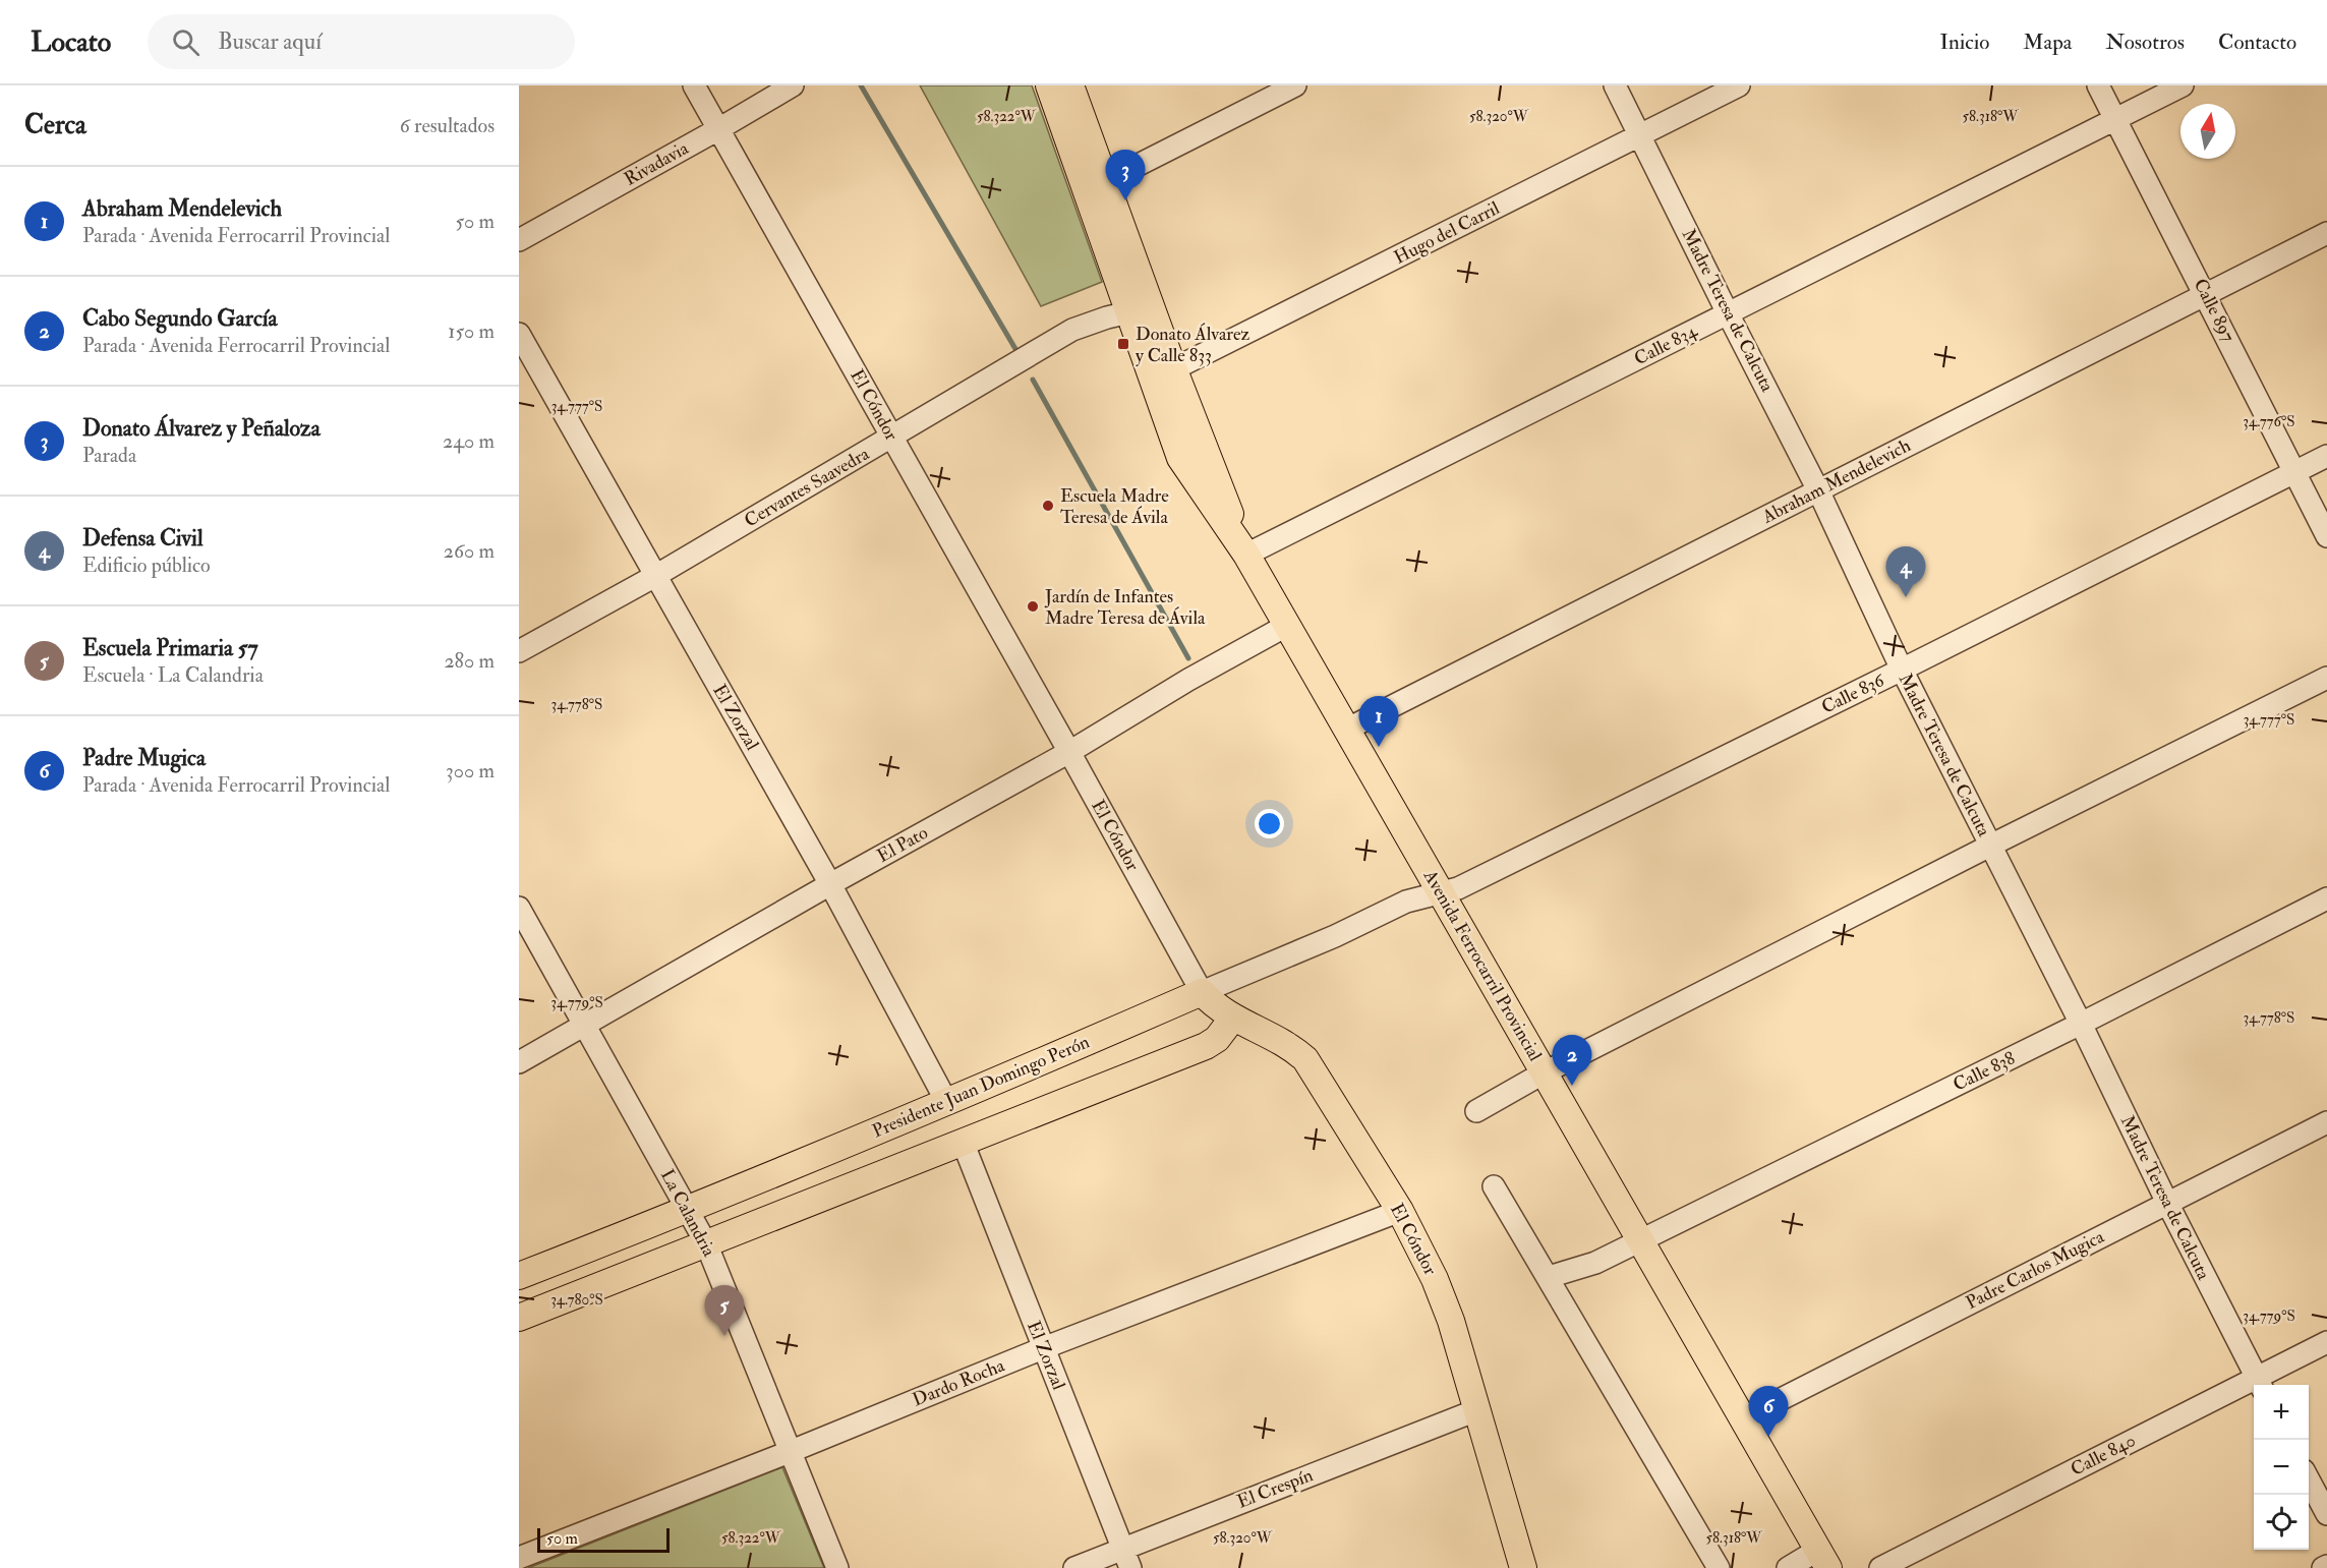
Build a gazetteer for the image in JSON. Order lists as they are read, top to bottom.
{
  "streets": {
    "main road": ["El Cóndor", "Avenida Ferrocarril Provincial", "Presidente Juan Domingo Perón"],
    "street": [
      "Rivadavia",
      "Hugo del Carril",
      "Madre Teresa de Calcuta",
      "Calle 897",
      "Calle 834",
      "Abraham Mendelevich",
      "Cervantes Saavedra",
      "Calle 836",
      "El Zorzal",
      "El Pato",
      "Calle 838",
      "La Calandria",
      "Padre Carlos Mugica",
      "Dardo Rocha",
      "Calle 840",
      "El Crespín"
    ]
  },
  "crossings": [
    ["Rivadavia", "El Cóndor"],
    ["Hugo del Carril", "Madre Teresa de Calcuta"],
    ["Hugo del Carril", "Avenida Ferrocarril Provincial"],
    ["Madre Teresa de Calcuta", "Calle 834"],
    ["Madre Teresa de Calcuta", "Abraham Mendelevich"],
    ["Madre Teresa de Calcuta", "Calle 836"],
    ["Madre Teresa de Calcuta", "Calle 838"],
    ["Madre Teresa de Calcuta", "Padre Carlos Mugica"],
    ["Madre Teresa de Calcuta", "Calle 840"],
    ["Calle 897", "Calle 834"],
    ["Calle 897", "Abraham Mendelevich"],
    ["Calle 897", "Calle 836"],
    ["Calle 834", "Avenida Ferrocarril Provincial"],
    ["El Cóndor", "Cervantes Saavedra"],
    ["El Cóndor", "El Pato"],
    ["El Cóndor", "Presidente Juan Domingo Perón"],
    ["El Cóndor", "Dardo Rocha"],
    ["El Cóndor", "El Crespín"],
    ["Abraham Mendelevich", "Avenida Ferrocarril Provincial"],
    ["Cervantes Saavedra", "El Zorzal"],
    ["Calle 836", "Avenida Ferrocarril Provincial"],
    ["Calle 836", "Presidente Juan Domingo Perón"],
    ["El Zorzal", "El Pato"],
    ["El Zorzal", "Presidente Juan Domingo Perón"],
    ["El Zorzal", "Dardo Rocha"],
    ["El Zorzal", "El Crespín"],
    ["El Pato", "Avenida Ferrocarril Provincial"],
    ["El Pato", "La Calandria"],
    ["Avenida Ferrocarril Provincial", "Calle 838"],
    ["Avenida Ferrocarril Provincial", "Presidente Juan Domingo Perón"],
    ["Avenida Ferrocarril Provincial", "Padre Carlos Mugica"],
    ["Presidente Juan Domingo Perón", "La Calandria"],
    ["La Calandria", "Dardo Rocha"]
  ],
  "places": {
    "transit": ["Donato Álvarez y Calle 833"],
    "other": ["Escuela Madre Teresa de Ávila", "Jardín de Infantes Madre Teresa de Ávila"]
  },
  "scale_bar": "50 m",
  "north": "top",
  "page": {
    "header": "Locato",
    "search": "Buscar aquí",
    "nav": [
      "Inicio",
      "Mapa",
      "Nosotros",
      "Contacto"
    ],
    "heading": ["Cerca", "6 resultados"],
    "pins": [
      "3",
      "4",
      "1",
      "2",
      "5",
      "6"
    ],
    "list": [
      {
        "mark": "1",
        "name": "Abraham Mendelevich",
        "note": "Parada · Avenida Ferrocarril Provincial",
        "value": "50 m"
      },
      {
        "mark": "2",
        "name": "Cabo Segundo García",
        "note": "Parada · Avenida Ferrocarril Provincial",
        "value": "150 m"
      },
      {
        "mark": "3",
        "name": "Donato Álvarez y Peñaloza",
        "note": "Parada",
        "value": "240 m"
      },
      {
        "mark": "4",
        "name": "Defensa Civil",
        "note": "Edificio público",
        "value": "260 m"
      },
      {
        "mark": "5",
        "name": "Escuela Primaria 57",
        "note": "Escuela · La Calandria",
        "value": "280 m"
      },
      {
        "mark": "6",
        "name": "Padre Mugica",
        "note": "Parada · Avenida Ferrocarril Provincial",
        "value": "300 m"
      }
    ],
    "map_buttons": ["+", "−"],
    "scale": "50 m"
  },
  "coordinates": [
    "58.322°W",
    "58.320°W",
    "58.318°W",
    "34.777°S",
    "34.776°S",
    "34.778°S",
    "34.779°S",
    "34.780°S"
  ]
}
